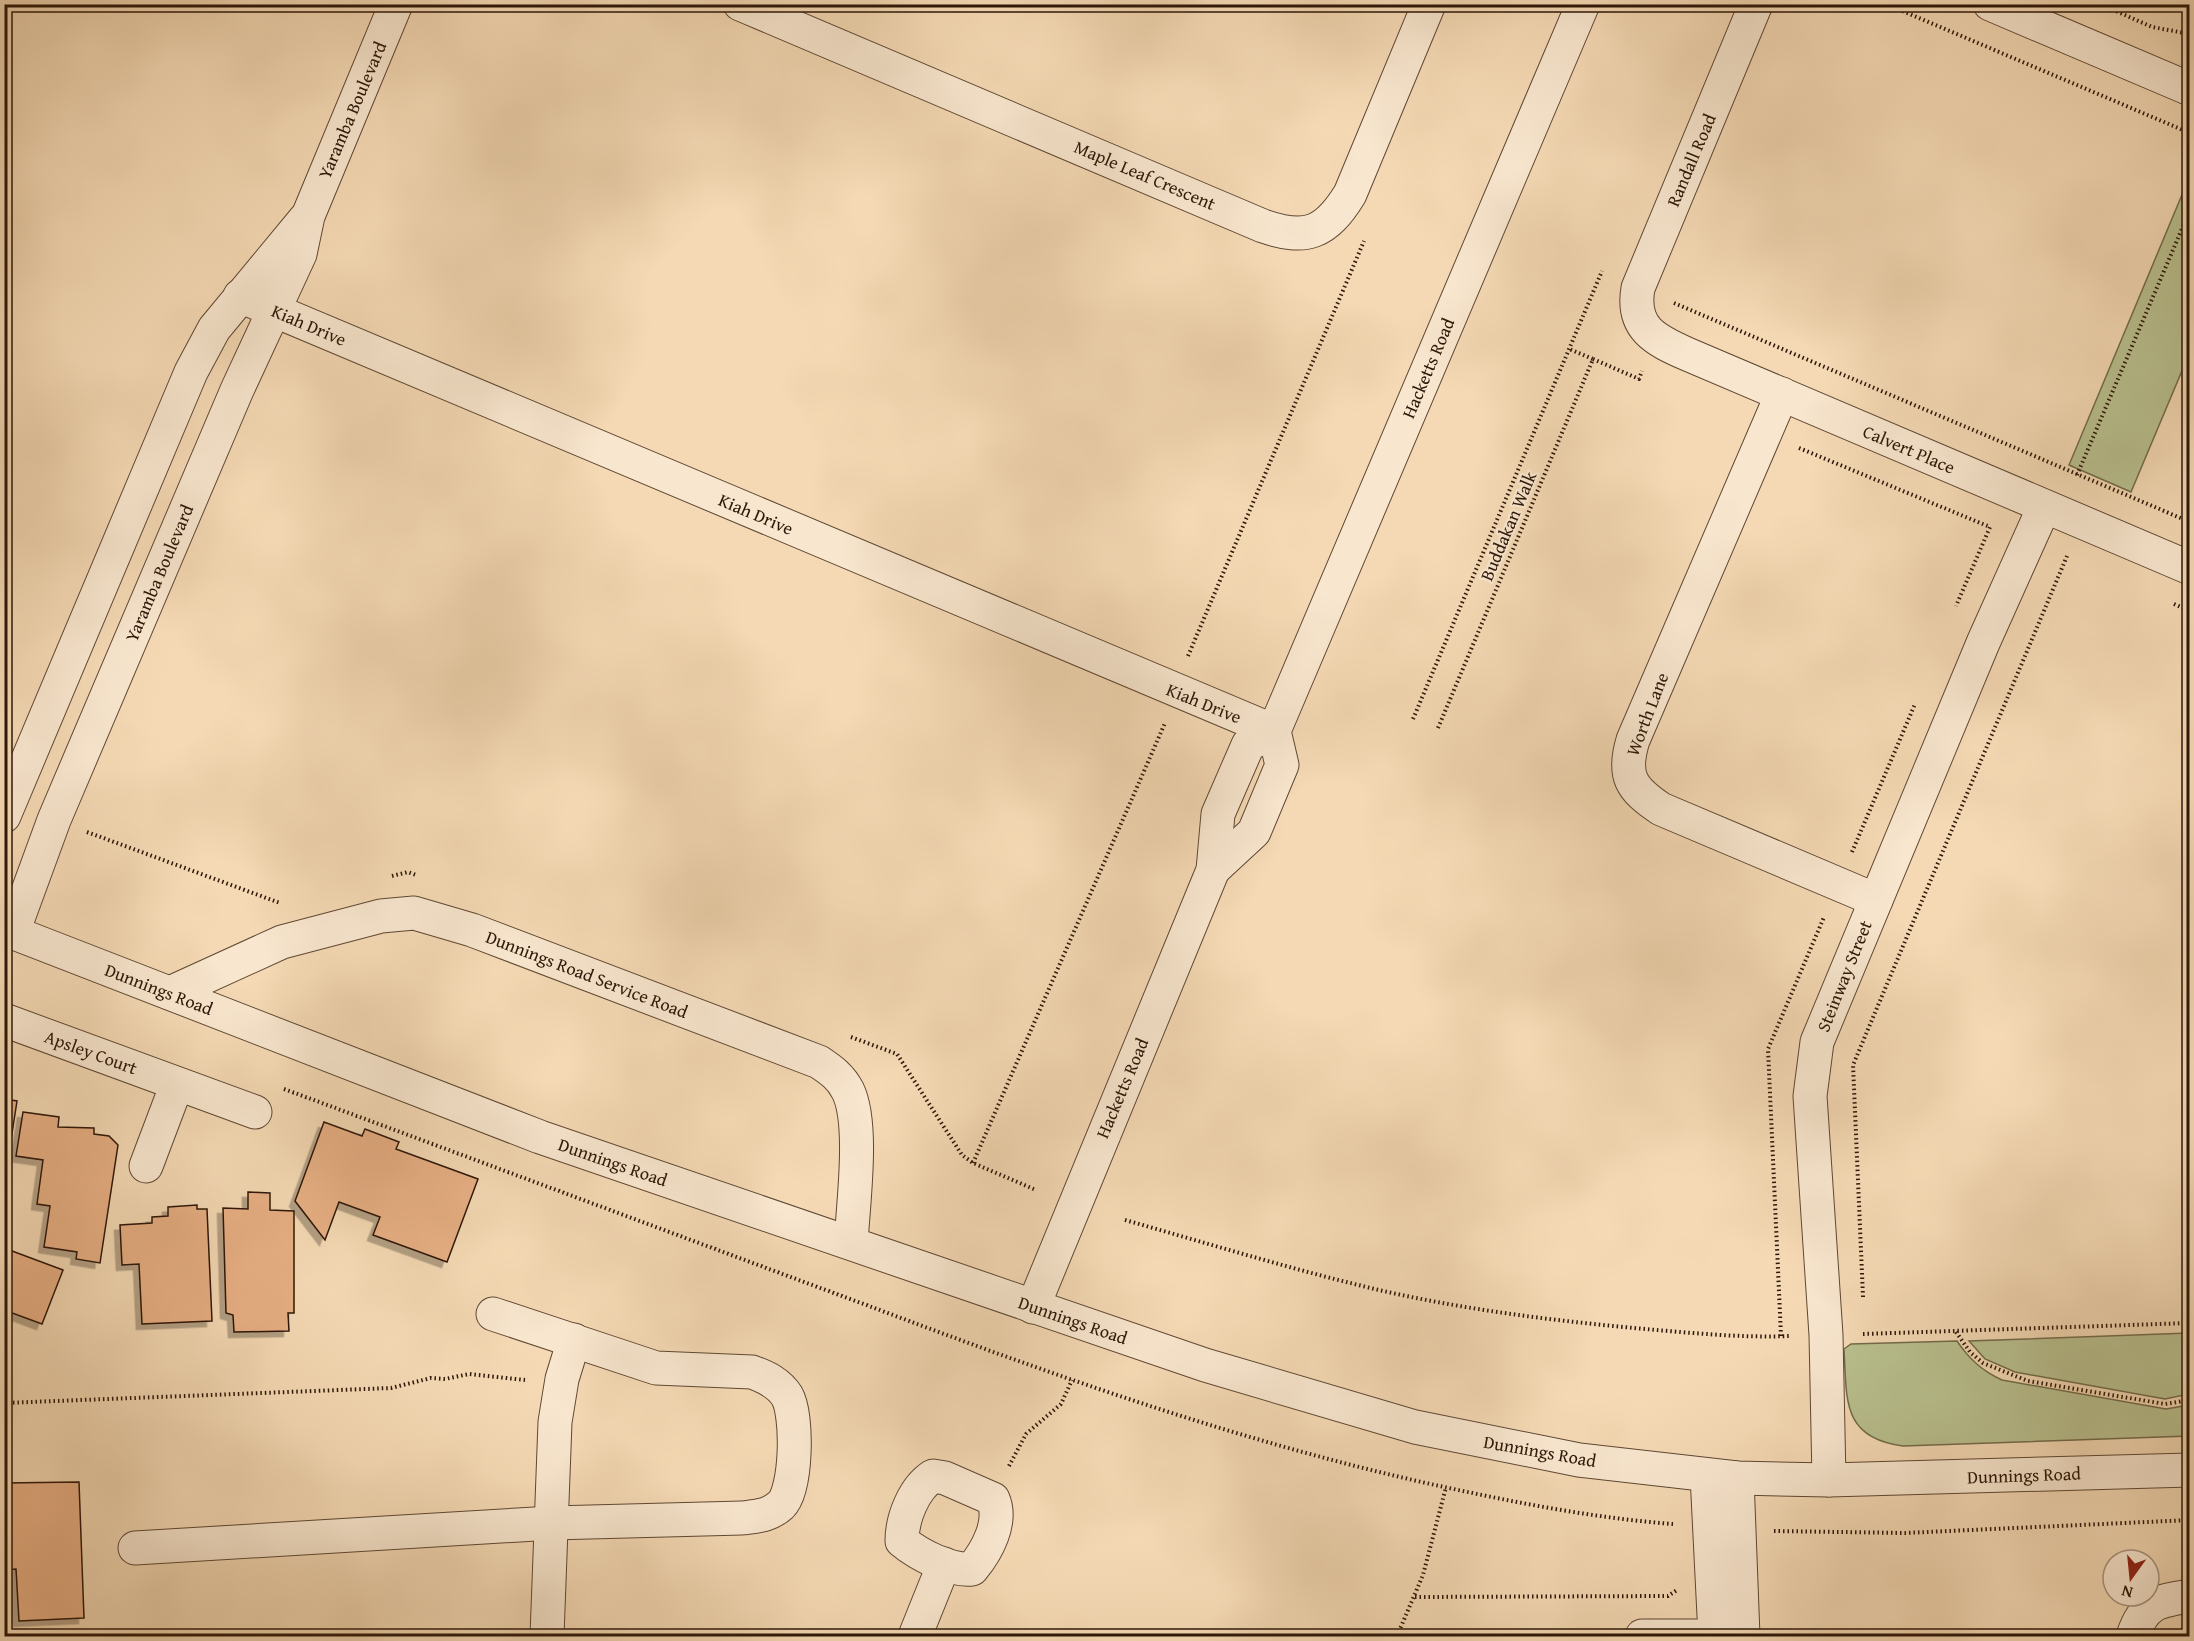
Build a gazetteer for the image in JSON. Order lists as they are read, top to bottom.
{
  "streets": {
    "street": [
      "Yaramba Boulevard",
      "Randall Road",
      "Maple Leaf Crescent",
      "Kiah Drive",
      "Hacketts Road",
      "Calvert Place",
      "Worth Lane",
      "Dunnings Road Service Road",
      "Steinway Street",
      "Dunnings Road",
      "Apsley Court"
    ],
    "path": ["Buddakan Walk"]
  },
  "crossings": [
    ["Yaramba Boulevard", "Kiah Drive"],
    ["Yaramba Boulevard", "Dunnings Road"],
    ["Randall Road", "Calvert Place"],
    ["Kiah Drive", "Hacketts Road"],
    ["Hacketts Road", "Dunnings Road"],
    ["Calvert Place", "Worth Lane"],
    ["Calvert Place", "Steinway Street"],
    ["Worth Lane", "Steinway Street"],
    ["Dunnings Road Service Road", "Dunnings Road"],
    ["Steinway Street", "Dunnings Road"]
  ],
  "north": "bottom"
}
